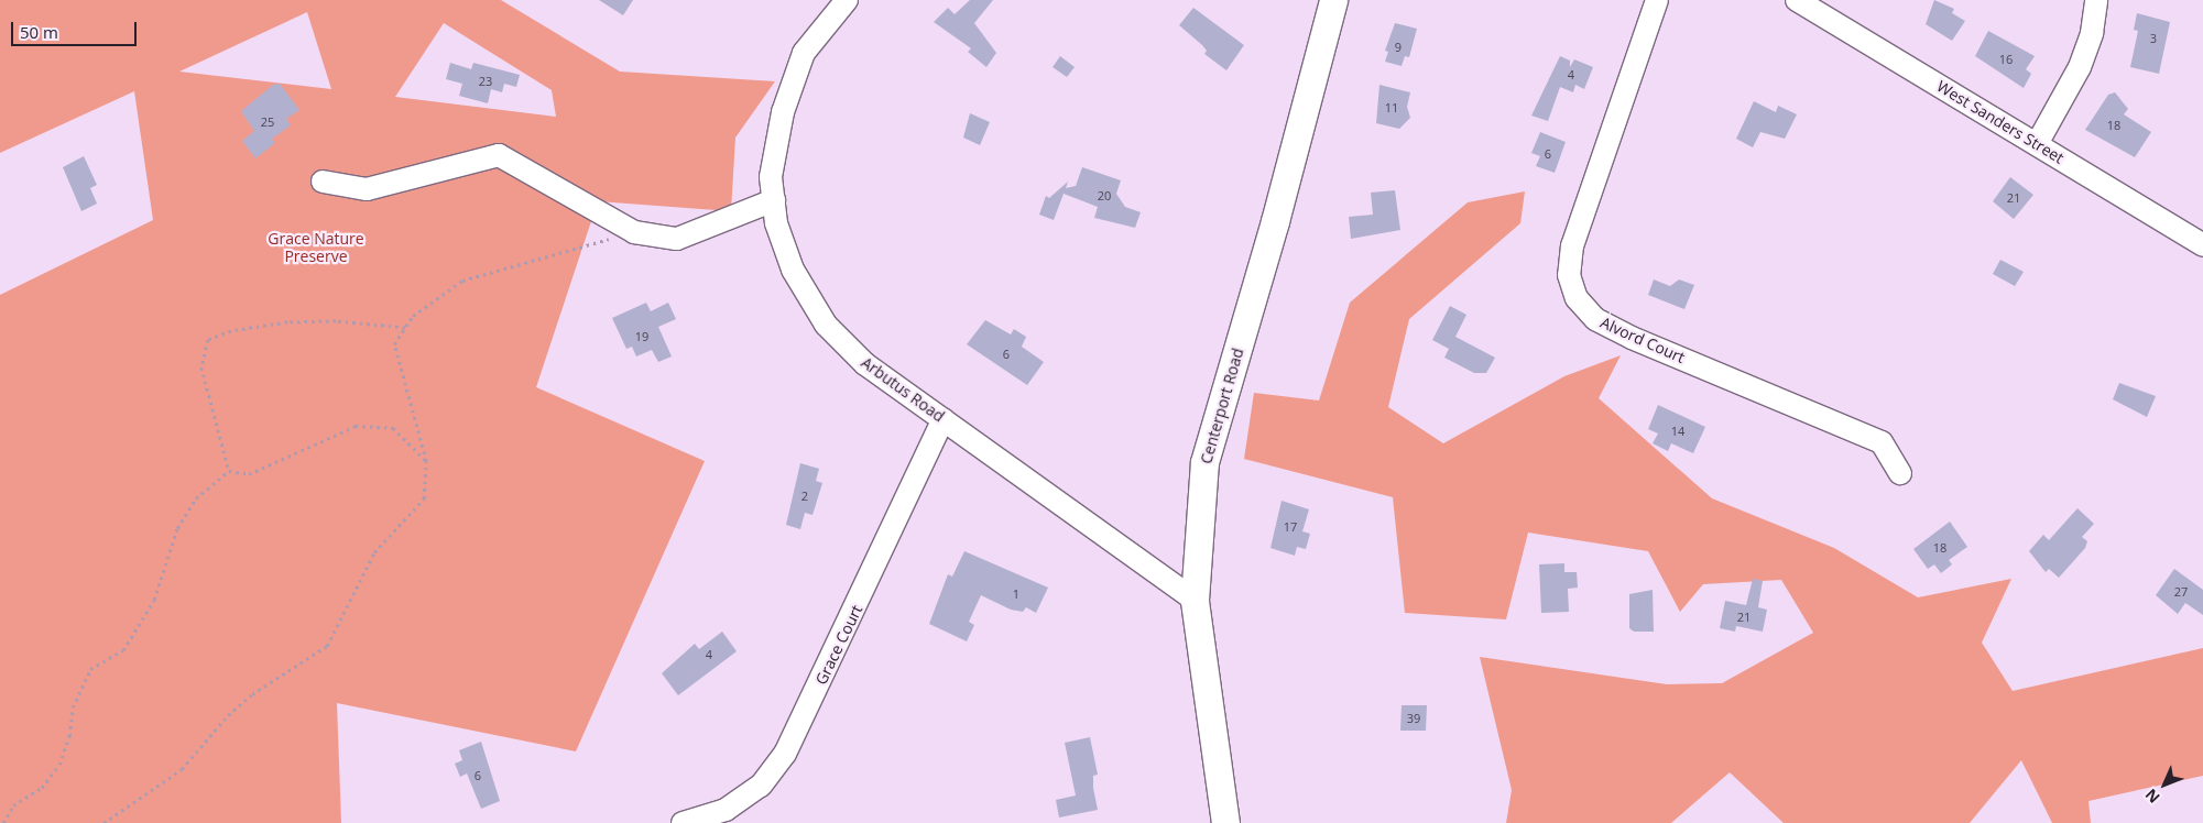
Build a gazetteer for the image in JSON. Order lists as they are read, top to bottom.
{
  "streets": {
    "main road": ["Centerport Road"],
    "street": [
      "West Sanders Street",
      "Alvord Court",
      "Arbutus Road",
      "Grace Court"
    ]
  },
  "crossings": [
    ["Arbutus Road", "Centerport Road"],
    ["Arbutus Road", "Grace Court"]
  ],
  "parks": ["Grace Nature Preserve"],
  "house_numbers": [
    "3",
    "9",
    "16",
    "4",
    "23",
    "11",
    "25",
    "18",
    "6",
    "20",
    "21",
    "19",
    "6",
    "14",
    "2",
    "17",
    "18",
    "27",
    "1",
    "21",
    "4",
    "39",
    "6"
  ],
  "scale_bar": "50 m",
  "north": "bottom left"
}
